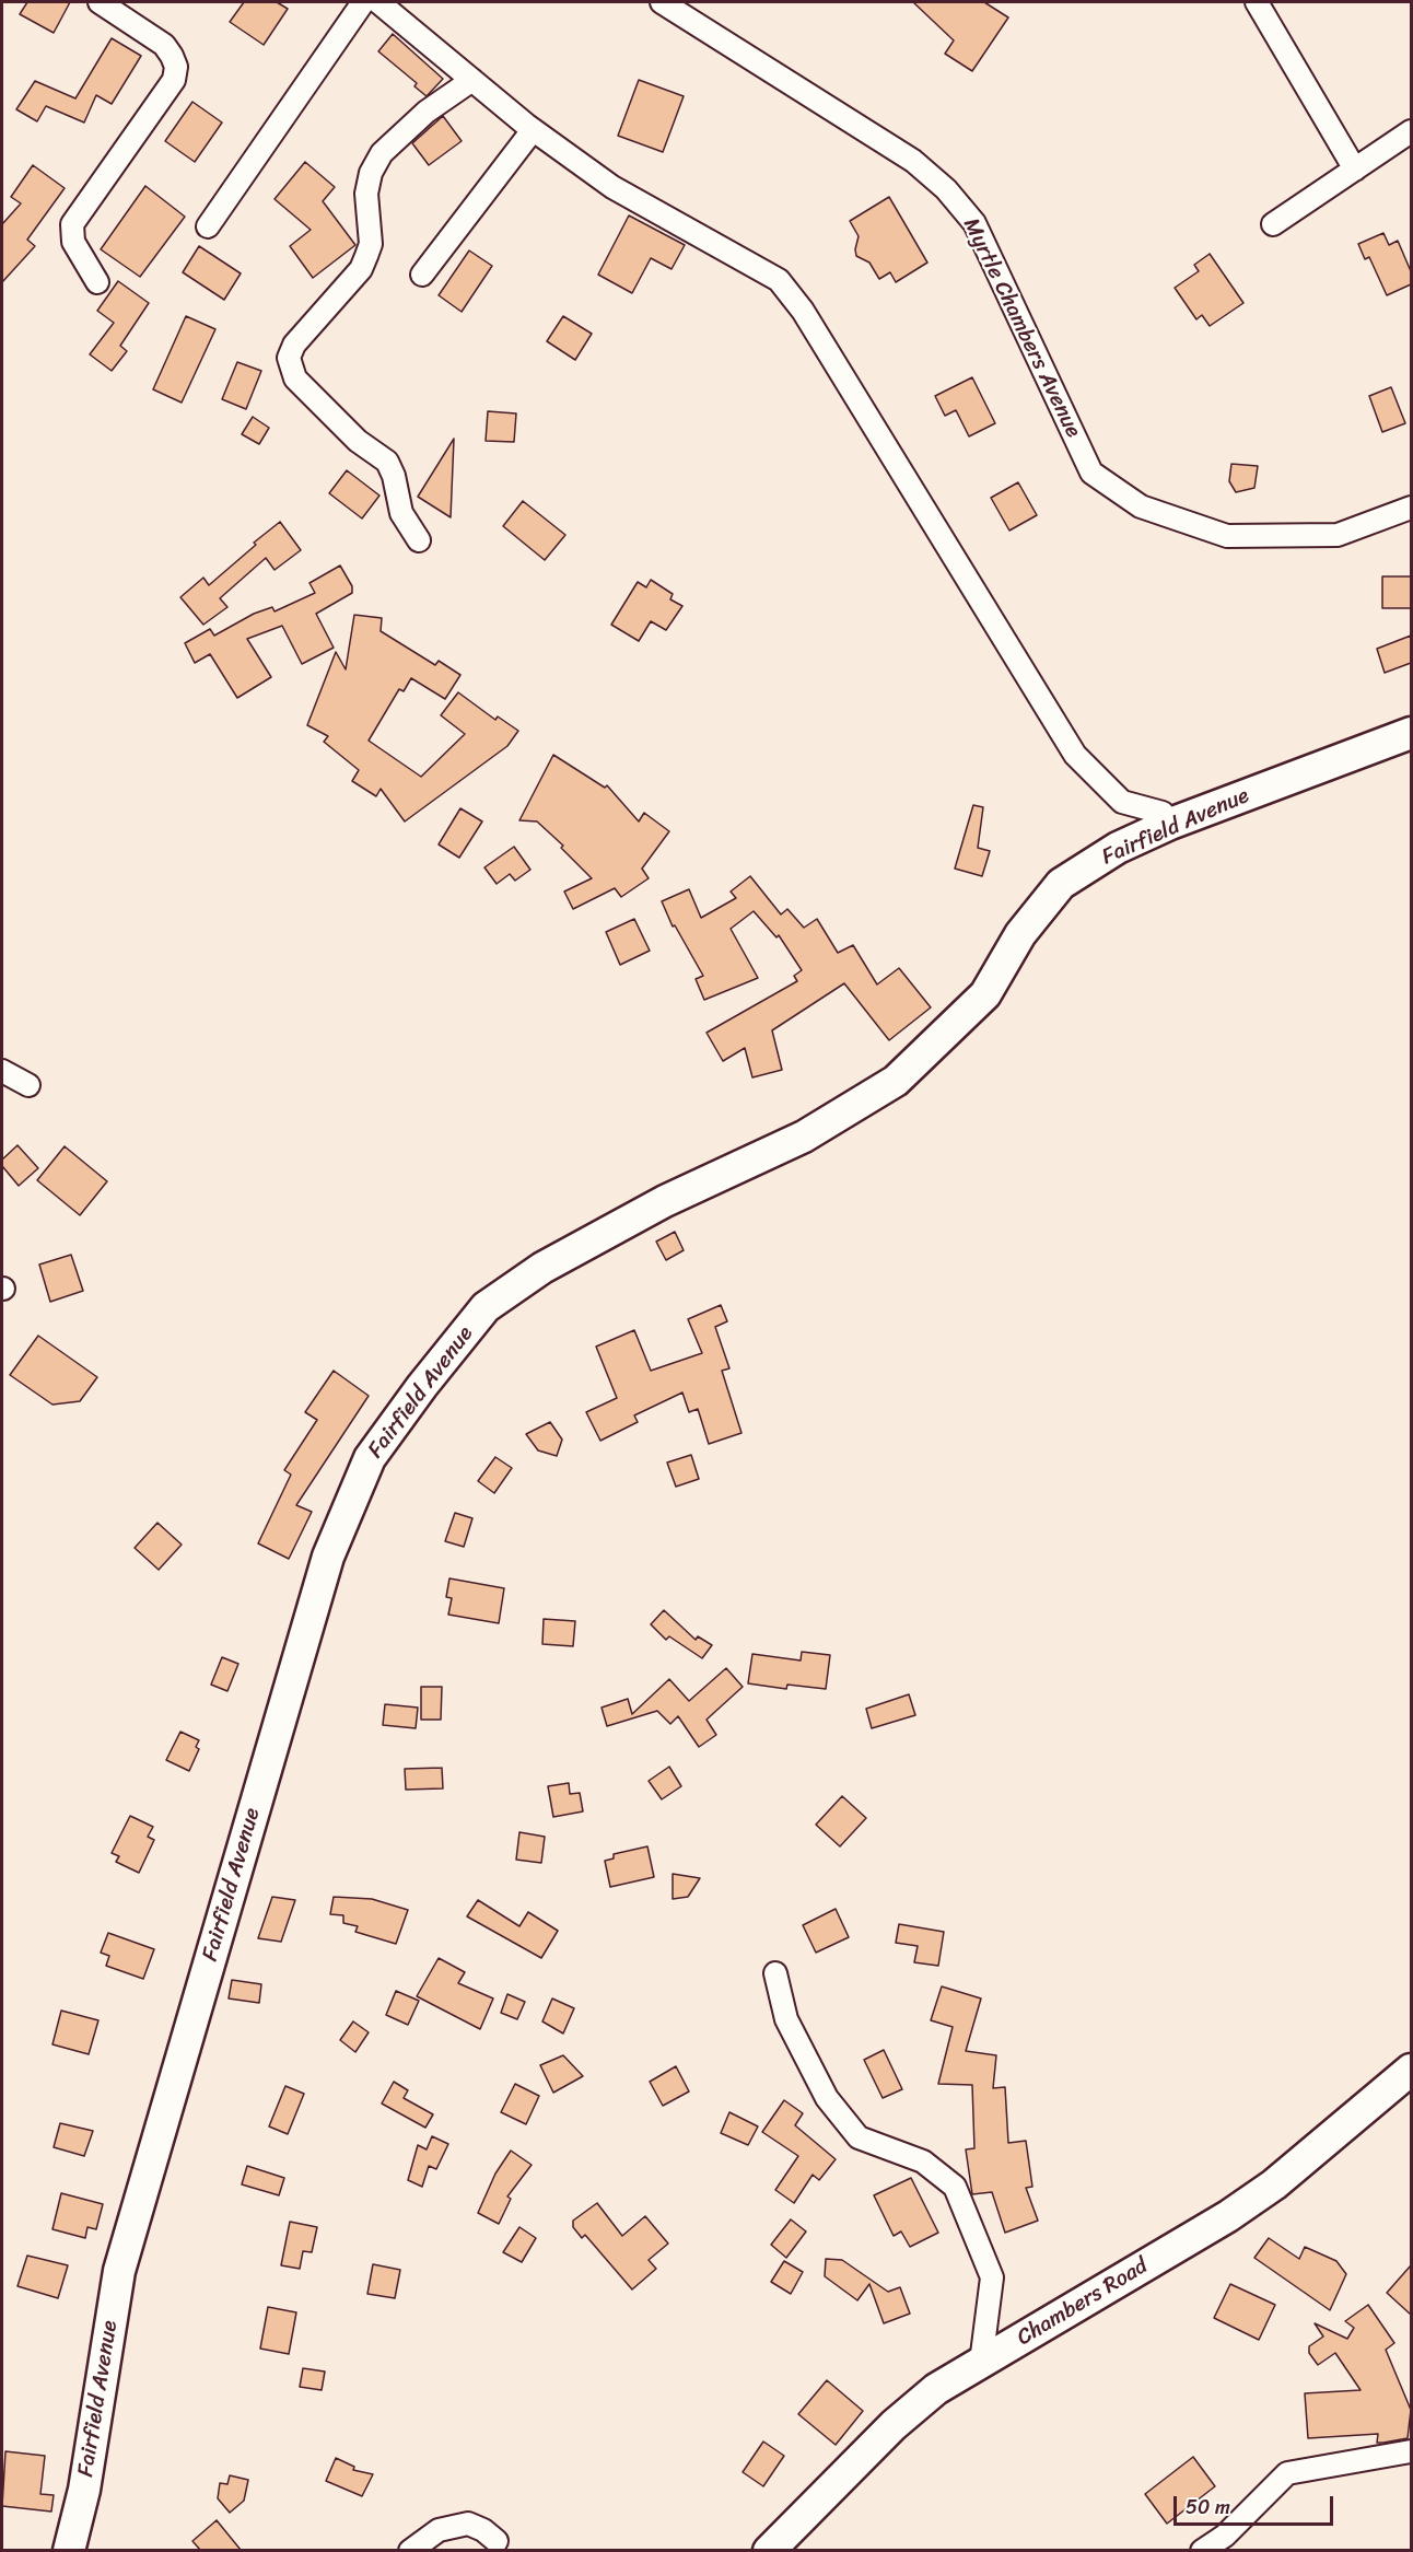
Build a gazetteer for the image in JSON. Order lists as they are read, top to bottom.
{
  "streets": {
    "street": ["Myrtle Chambers Avenue", "Fairfield Avenue", "Chambers Road"]
  },
  "scale_bar": "50 m"
}
